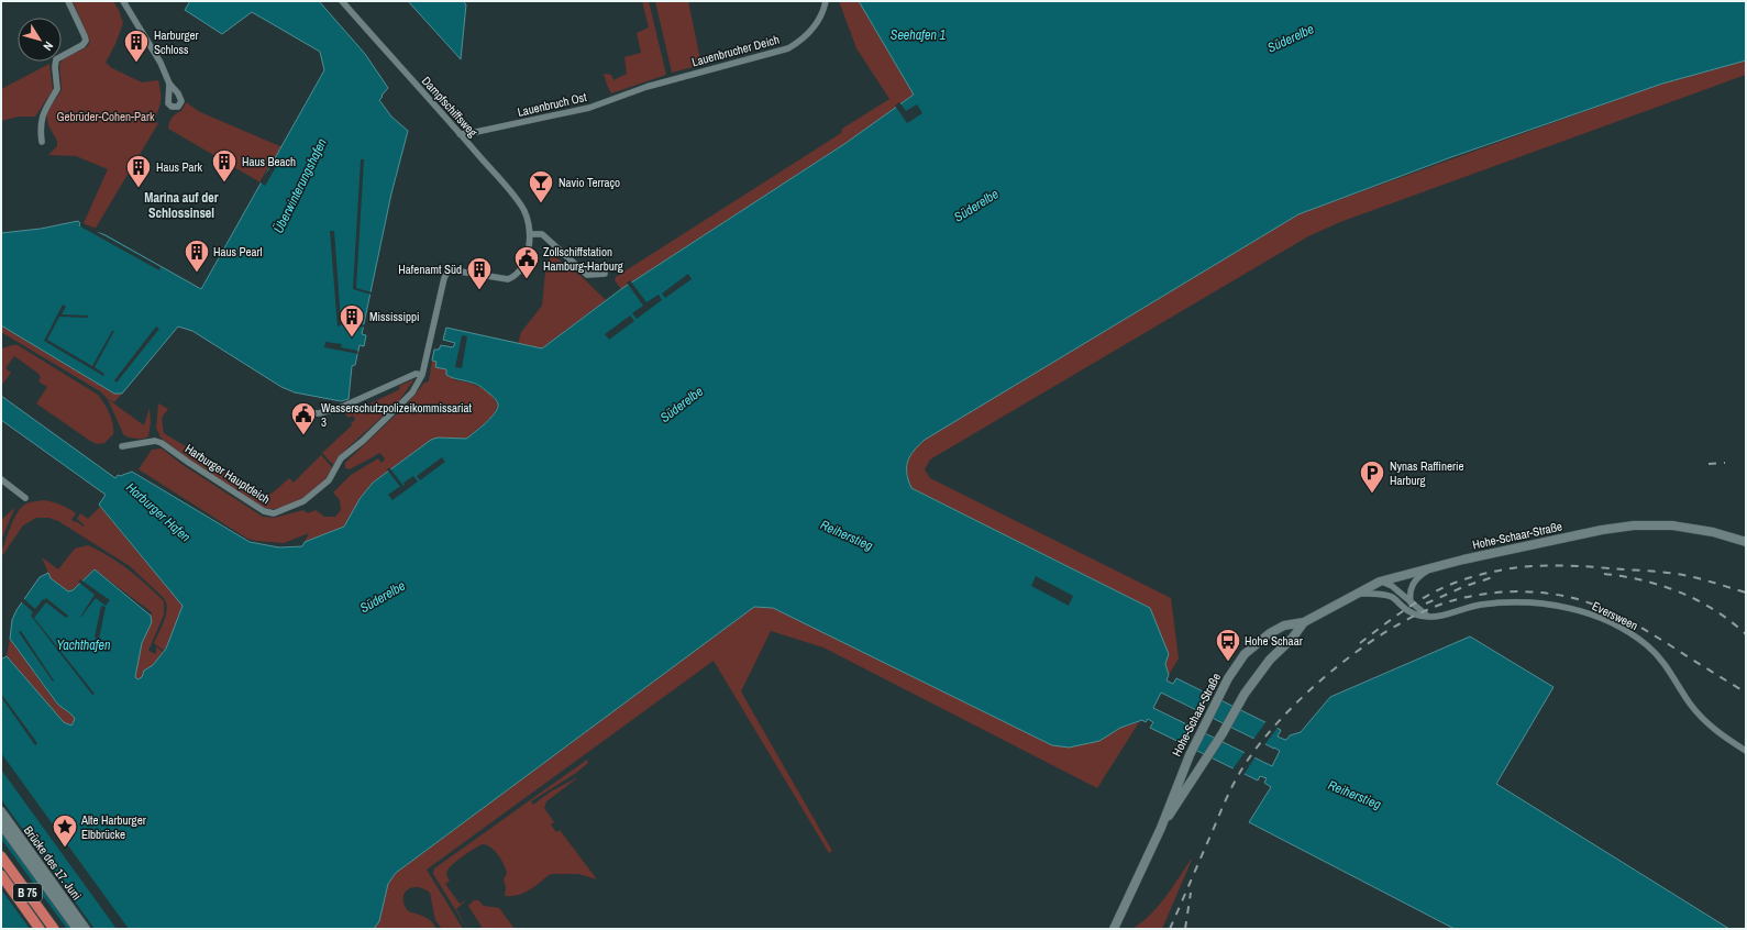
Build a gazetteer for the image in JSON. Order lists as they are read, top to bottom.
{
  "streets": {
    "highway": ["B 75"],
    "main road": ["Hohe-Schaar-Straße", "Brücke des 17. Juni"],
    "street": [
      "Lauenbrucher Deich",
      "Lauenbruch Ost",
      "Dampfschiffsweg",
      "Harburger Hauptdeich",
      "Eversween"
    ]
  },
  "crossings": [
    ["Lauenbrucher Deich", "Lauenbruch Ost"],
    ["Lauenbruch Ost", "Dampfschiffsweg"],
    ["Dampfschiffsweg", "Harburger Hauptdeich"]
  ],
  "districts": ["Marina auf der Schlossinsel"],
  "water": [
    "Seehafen 1",
    "Süderelbe",
    "Überwinterungshafen",
    "Harburger Hafen",
    "Reiherstieg",
    "Yachthafen"
  ],
  "parks": ["Gebrüder-Cohen-Park"],
  "places": {
    "building": [
      "Harburger Schloss",
      "Haus Beach",
      "Haus Park",
      "Haus Pearl",
      "Hafenamt Süd",
      "Mississippi"
    ],
    "bar": ["Navio Terraço"],
    "public building": ["Zollschiffstation Hamburg-Harburg", "Wasserschutzpolizeikommissariat 3"],
    "parking": ["Nynas Raffinerie Harburg"],
    "bus stop": ["Hohe Schaar"],
    "place": ["Alte Harburger Elbbrücke"]
  },
  "north": "bottom right"
}
